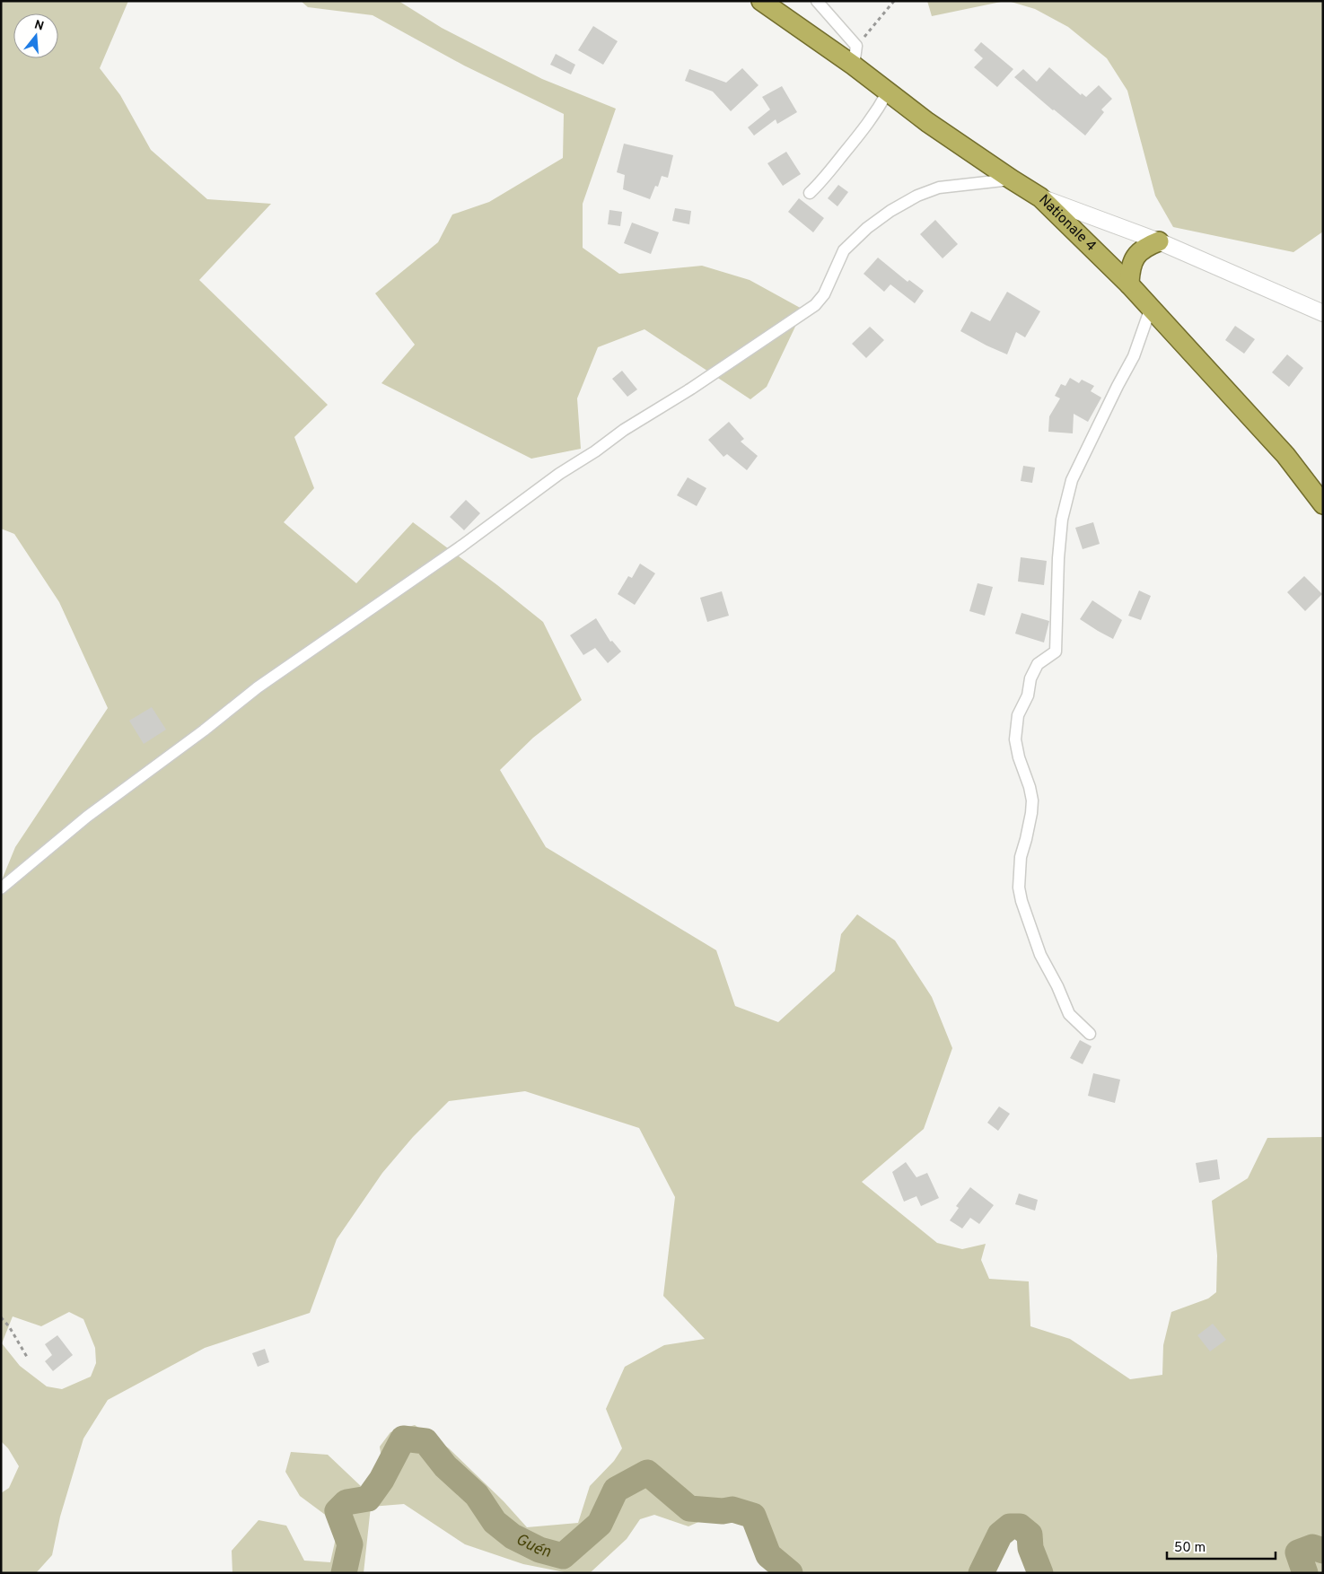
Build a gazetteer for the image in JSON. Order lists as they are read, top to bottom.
{
  "streets": {
    "highway": ["Nationale 4"]
  },
  "water": ["Guén"],
  "scale_bar": "50 m",
  "north": "top"
}
